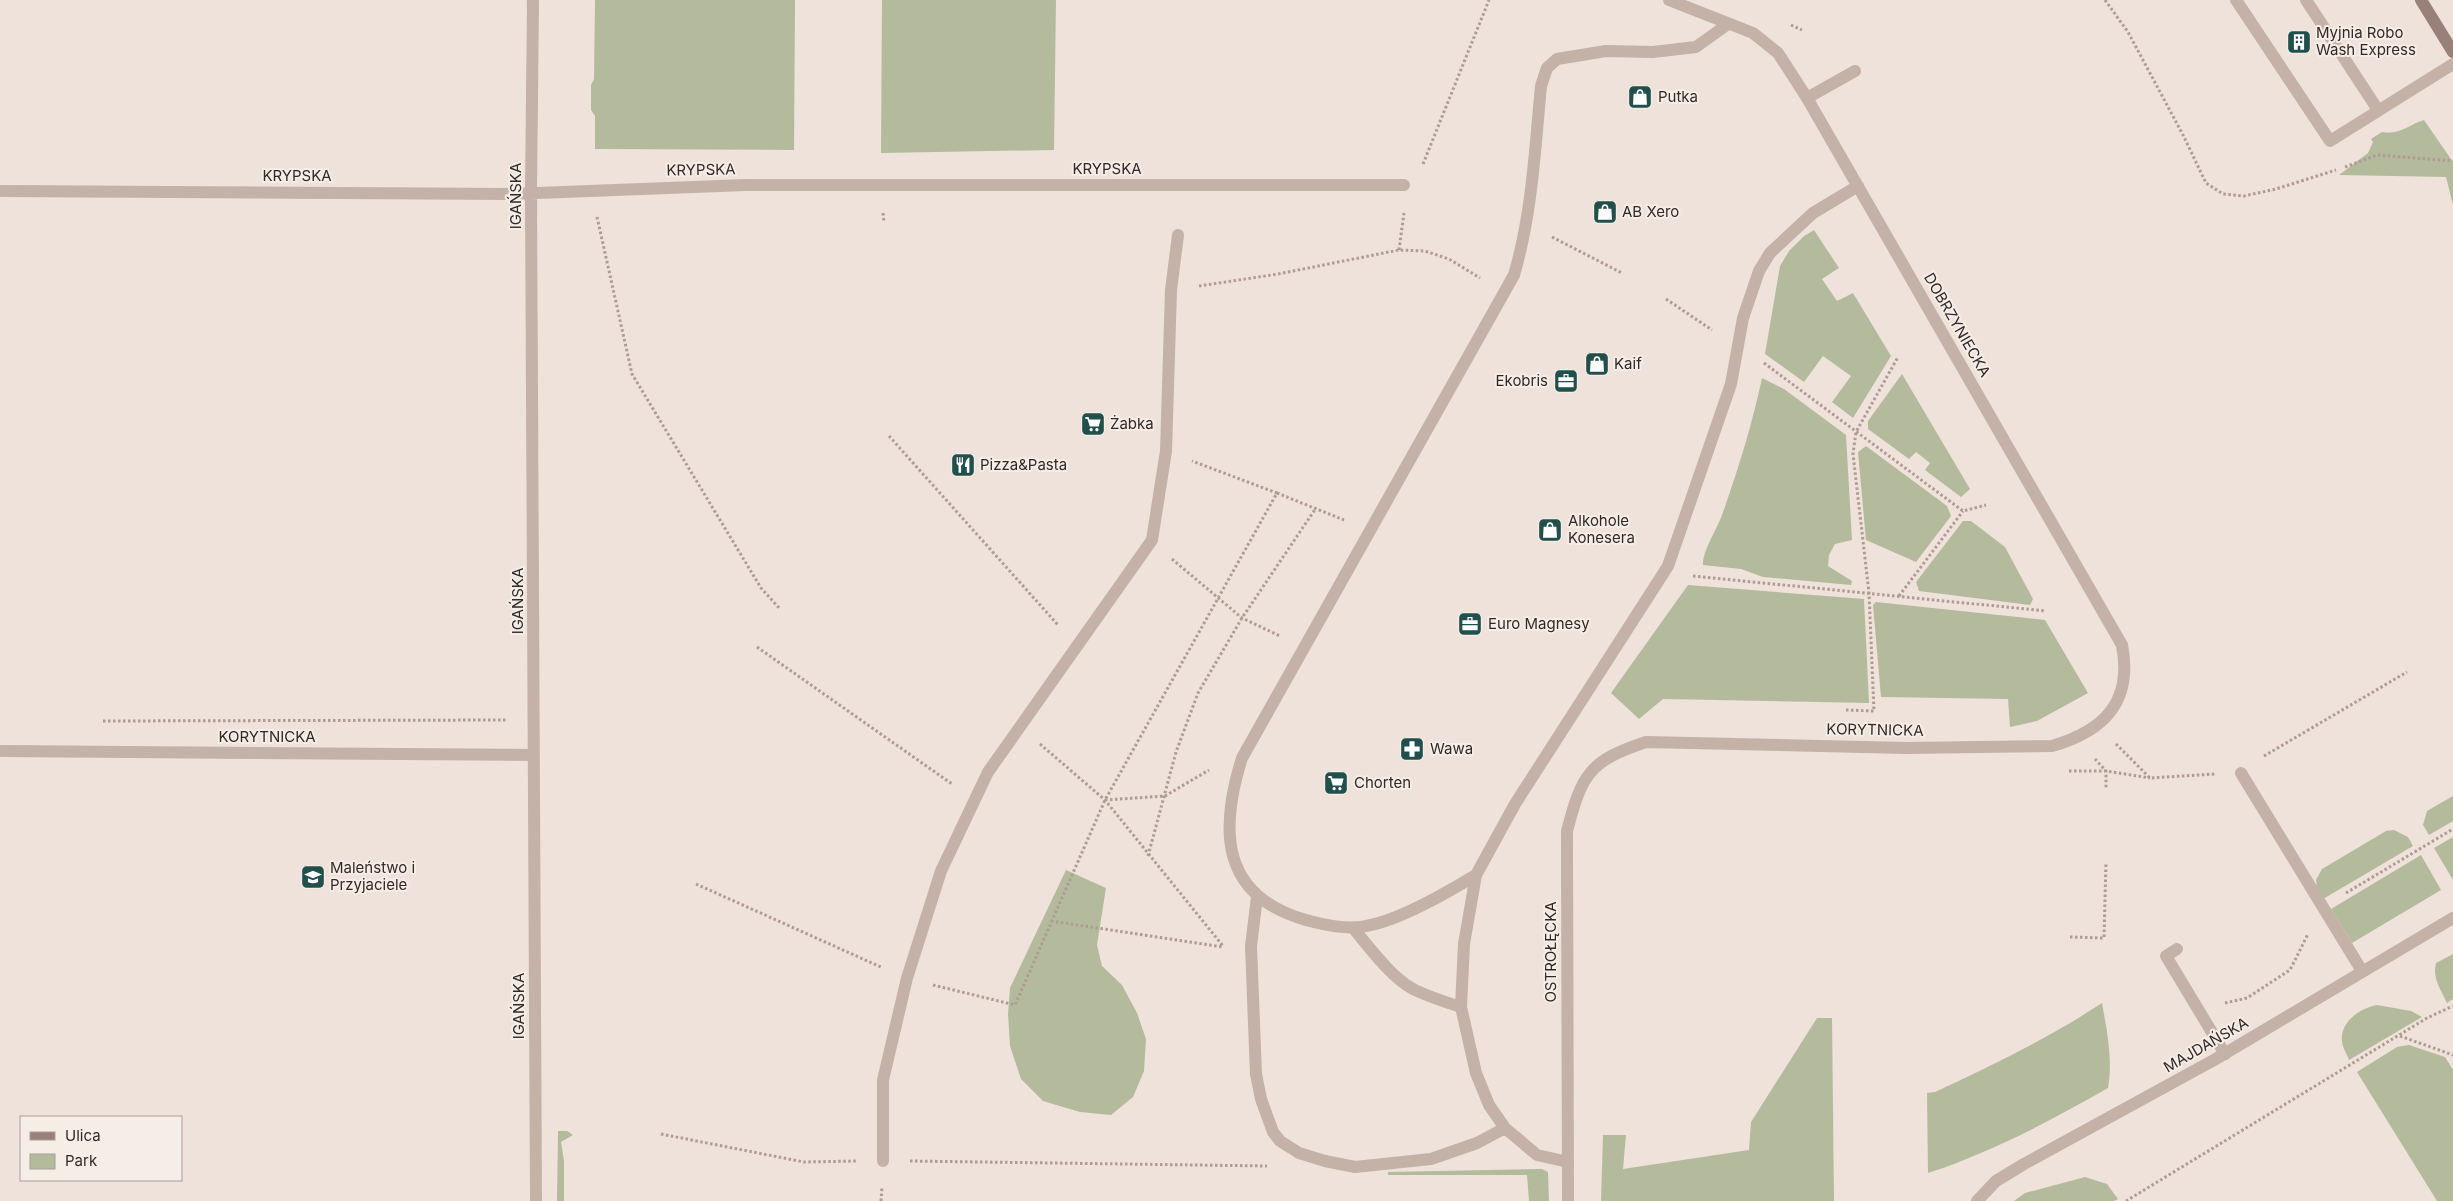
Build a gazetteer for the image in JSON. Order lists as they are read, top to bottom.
{
  "streets": {
    "street": [
      "KRYPSKA",
      "IGAŃSKA",
      "DOBRZYNIECKA",
      "KORYTNICKA",
      "OSTROŁĘCKA",
      "MAJDAŃSKA"
    ]
  },
  "crossings": [
    ["KRYPSKA", "IGAŃSKA"],
    ["IGAŃSKA", "KORYTNICKA"],
    ["DOBRZYNIECKA", "KORYTNICKA"],
    ["KORYTNICKA", "OSTROŁĘCKA"]
  ],
  "places": {
    "building": ["Myjnia Robo Wash Express"],
    "shop": [
      "Putka",
      "AB Xero",
      "Kaif",
      "Alkohole Konesera"
    ],
    "office": ["Ekobris", "Euro Magnesy"],
    "supermarket": ["Żabka", "Chorten"],
    "restaurant": ["Pizza&Pasta"],
    "pharmacy": ["Wawa"],
    "school or university": ["Maleństwo i Przyjaciele"]
  },
  "legend": ["Ulica", "Park"]
}
